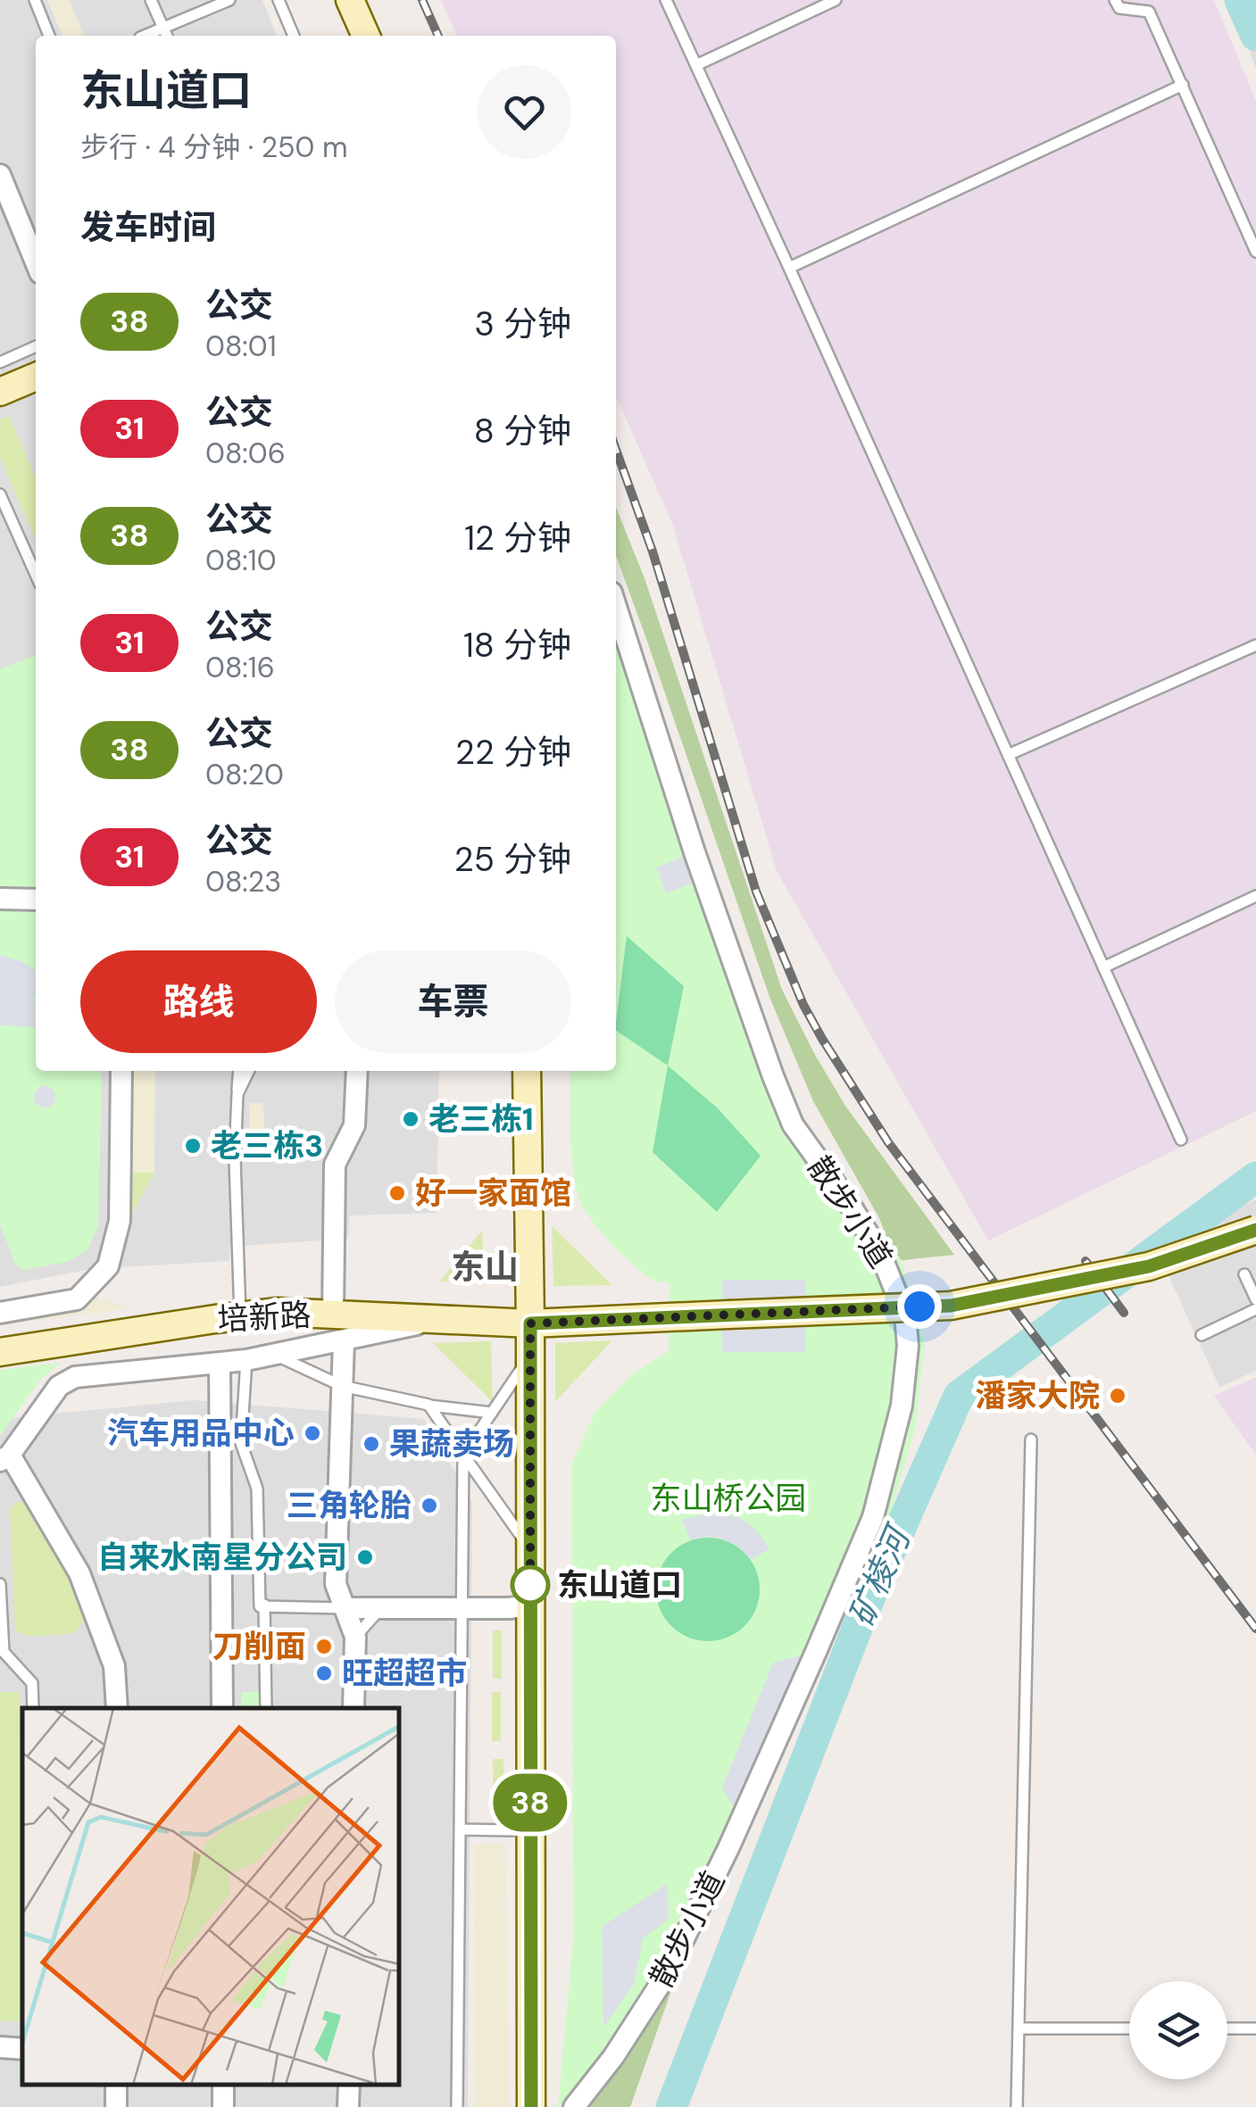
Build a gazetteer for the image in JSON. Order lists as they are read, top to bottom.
{
  "streets": {
    "main road": ["培新路"],
    "street": ["散步小道"]
  },
  "districts": ["东山"],
  "water": ["矿棱河"],
  "parks": ["东山桥公园"],
  "places": [
    "老三栋1",
    "老三栋3",
    "好一家面馆",
    "潘家大院",
    "汽车用品中心",
    "果蔬卖场",
    "三角轮胎",
    "自来水南星分公司",
    "东山道口",
    "刀削面",
    "旺超超市"
  ],
  "lines": ["bus line 38"],
  "page": {
    "on_map": "38",
    "heading": [
      ["东山道口", "步行 · 4 分钟 · 250 m"],
      "发车时间"
    ],
    "list": [
      {
        "mark": "38",
        "name": "公交",
        "note": "08:01",
        "value": "3 分钟"
      },
      {
        "mark": "31",
        "name": "公交",
        "note": "08:06",
        "value": "8 分钟"
      },
      {
        "mark": "38",
        "name": "公交",
        "note": "08:10",
        "value": "12 分钟"
      },
      {
        "mark": "31",
        "name": "公交",
        "note": "08:16",
        "value": "18 分钟"
      },
      {
        "mark": "38",
        "name": "公交",
        "note": "08:20",
        "value": "22 分钟"
      },
      {
        "mark": "31",
        "name": "公交",
        "note": "08:23",
        "value": "25 分钟"
      }
    ],
    "buttons": ["路线", "车票"]
  }
}
